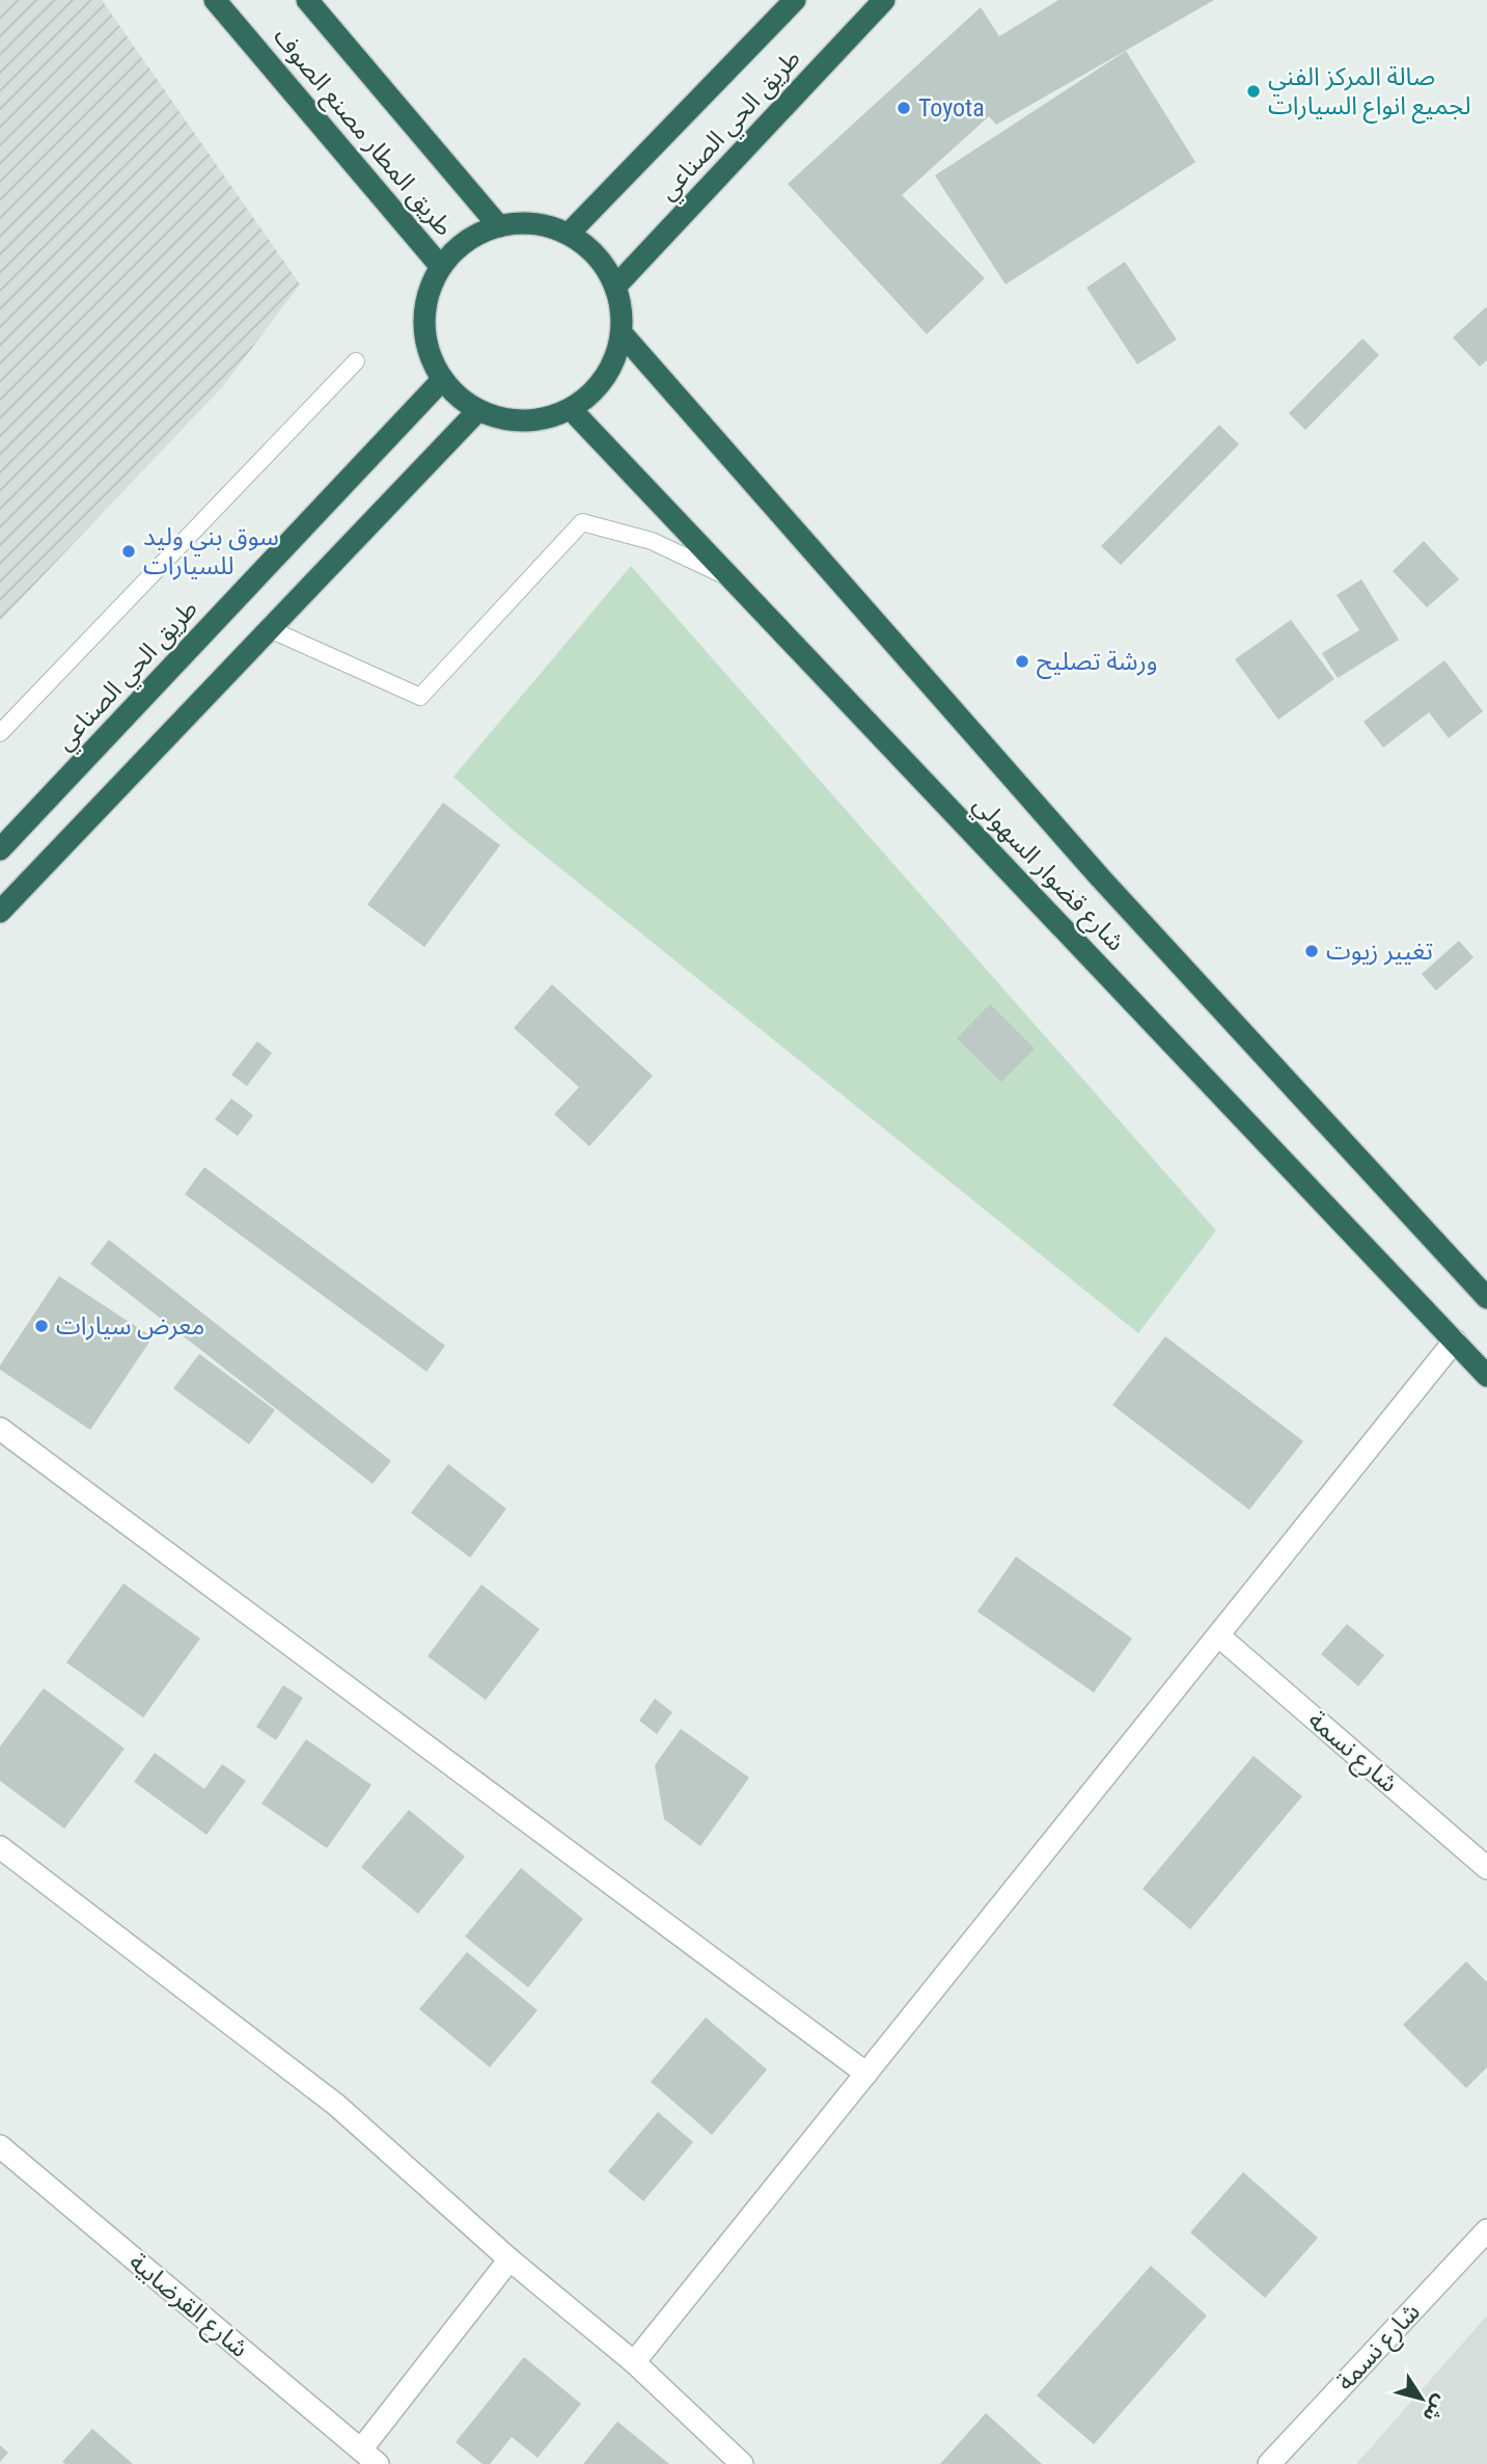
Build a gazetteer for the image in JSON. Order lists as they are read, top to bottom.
{
  "streets": {
    "highway": ["طريق الحي الصناعي", "طريق المطار مصنع الصوف", "شارع قضوار السهولي"],
    "street": ["شارع نسمة", "شارع القرضابية"]
  },
  "crossings": [
    ["طريق الحي الصناعي", "طريق المطار مصنع الصوف"],
    ["طريق الحي الصناعي", "شارع قضوار السهولي"],
    ["طريق المطار مصنع الصوف", "شارع قضوار السهولي"]
  ],
  "places": [
    "صالة المركز الفني لجميع انواع السيارات",
    "Toyota",
    "سوق بني وليد للسيارات",
    "ورشة تصليح",
    "تغيير زيوت",
    "معرض سيارات"
  ],
  "north": "bottom right"
}
